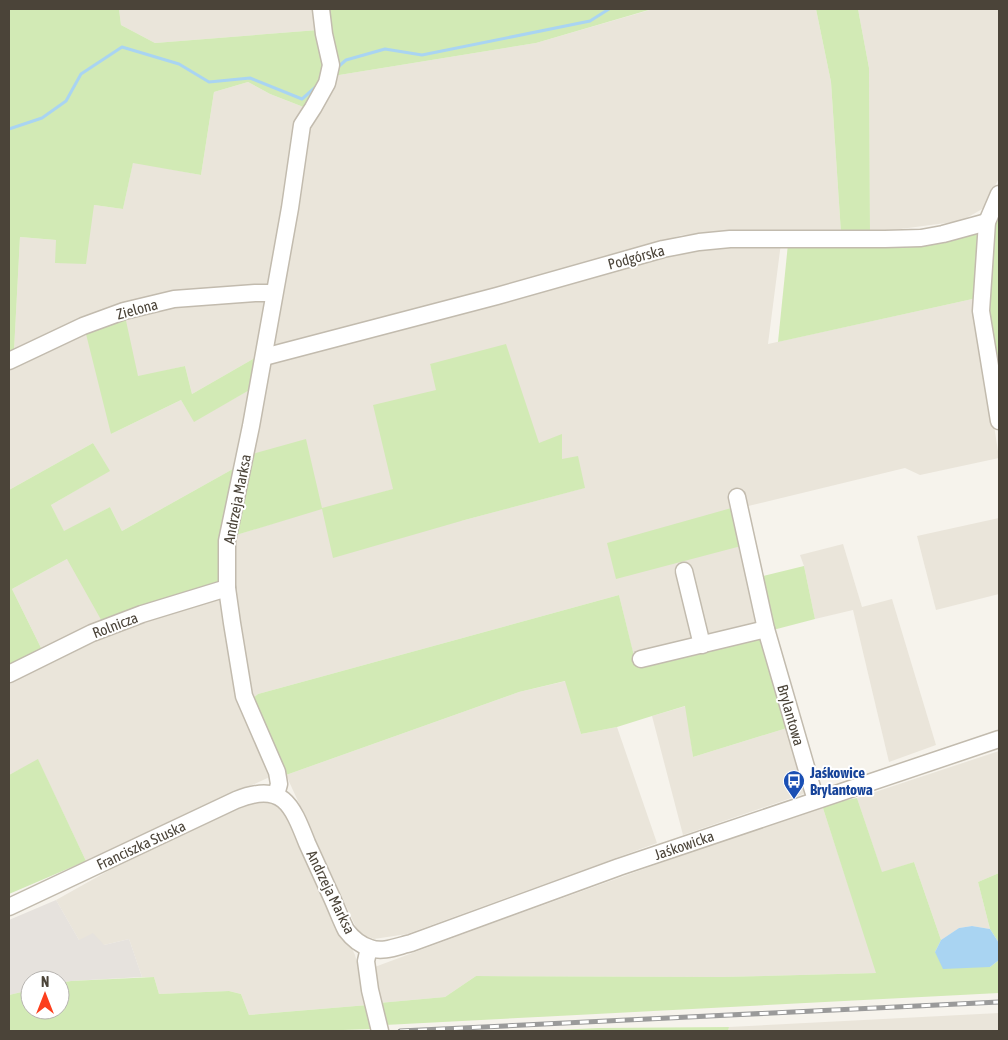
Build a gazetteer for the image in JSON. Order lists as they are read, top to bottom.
{
  "streets": {
    "street": [
      "Podgórska",
      "Zielona",
      "Andrzeja Marksa",
      "Rolnicza",
      "Brylantowa",
      "Franciszka Stuska",
      "Jaśkowicka"
    ]
  },
  "crossings": [
    ["Podgórska", "Andrzeja Marksa"],
    ["Zielona", "Andrzeja Marksa"],
    ["Andrzeja Marksa", "Rolnicza"],
    ["Andrzeja Marksa", "Franciszka Stuska"],
    ["Andrzeja Marksa", "Jaśkowicka"],
    ["Brylantowa", "Jaśkowicka"]
  ],
  "places": {
    "bus stop": ["Jaśkowice Brylantowa"]
  },
  "north": "top"
}
